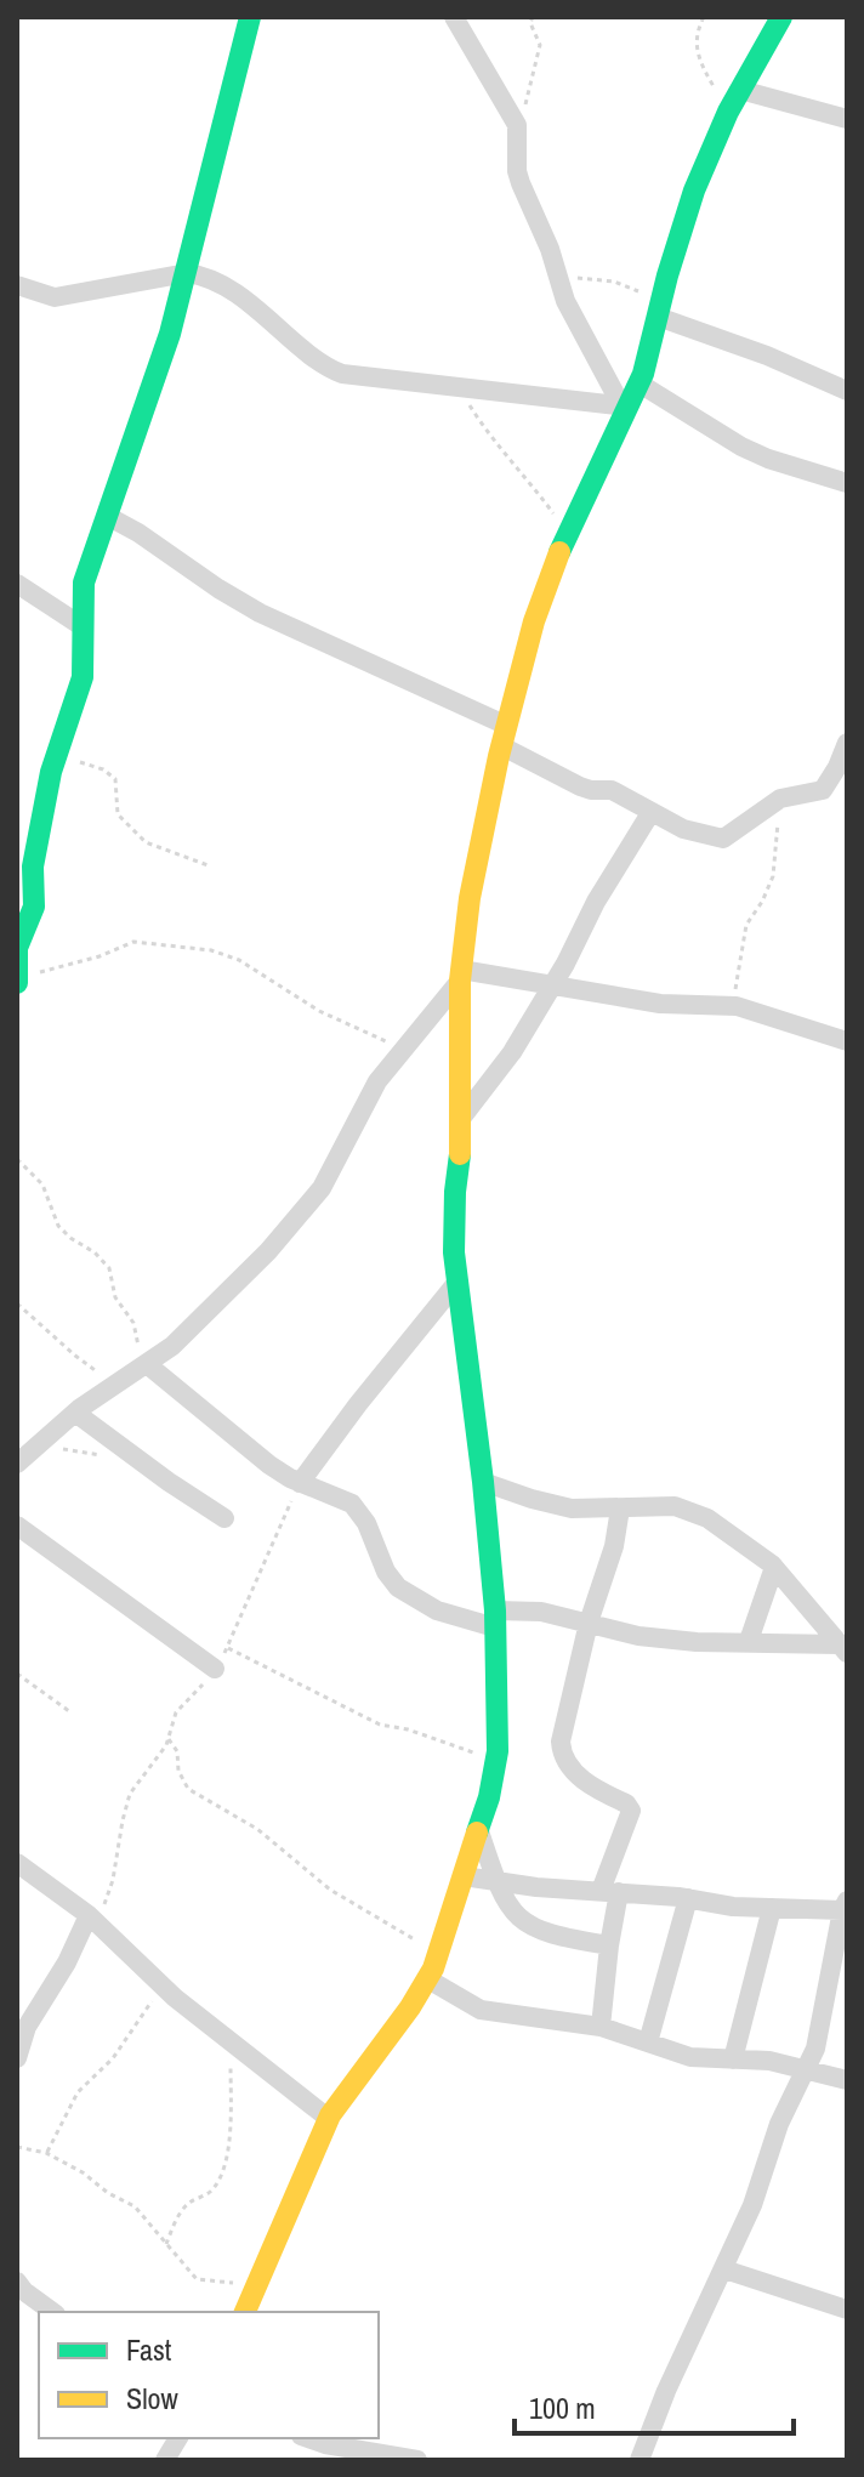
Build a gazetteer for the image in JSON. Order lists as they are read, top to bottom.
{
  "legend": ["Fast", "Slow"],
  "scale_bar": "100 m"
}
